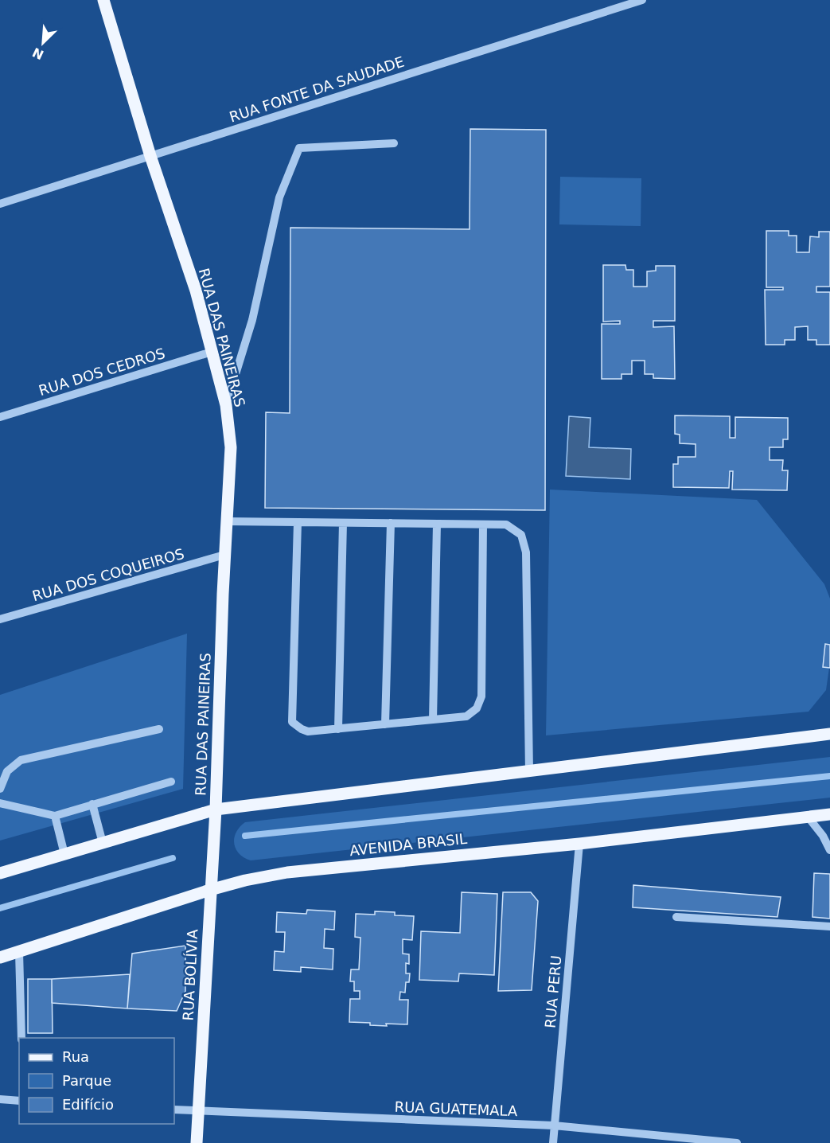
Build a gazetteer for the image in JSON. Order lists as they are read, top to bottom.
{
  "streets": {
    "main road": ["RUA DAS PAINEIRAS", "AVENIDA BRASIL", "RUA BOLÍVIA"],
    "street": [
      "RUA FONTE DA SAUDADE",
      "RUA DOS CEDROS",
      "RUA DOS COQUEIROS",
      "RUA PERU",
      "RUA GUATEMALA"
    ]
  },
  "crossings": [
    ["RUA FONTE DA SAUDADE", "RUA DAS PAINEIRAS"],
    ["RUA DAS PAINEIRAS", "RUA DOS CEDROS"],
    ["RUA DAS PAINEIRAS", "RUA DOS COQUEIROS"],
    ["RUA DAS PAINEIRAS", "RUA BOLÍVIA"],
    ["AVENIDA BRASIL", "RUA BOLÍVIA"],
    ["AVENIDA BRASIL", "RUA PERU"],
    ["RUA BOLÍVIA", "RUA GUATEMALA"],
    ["RUA PERU", "RUA GUATEMALA"]
  ],
  "legend": ["Rua", "Parque", "Edifício"],
  "north": "bottom left"
}
